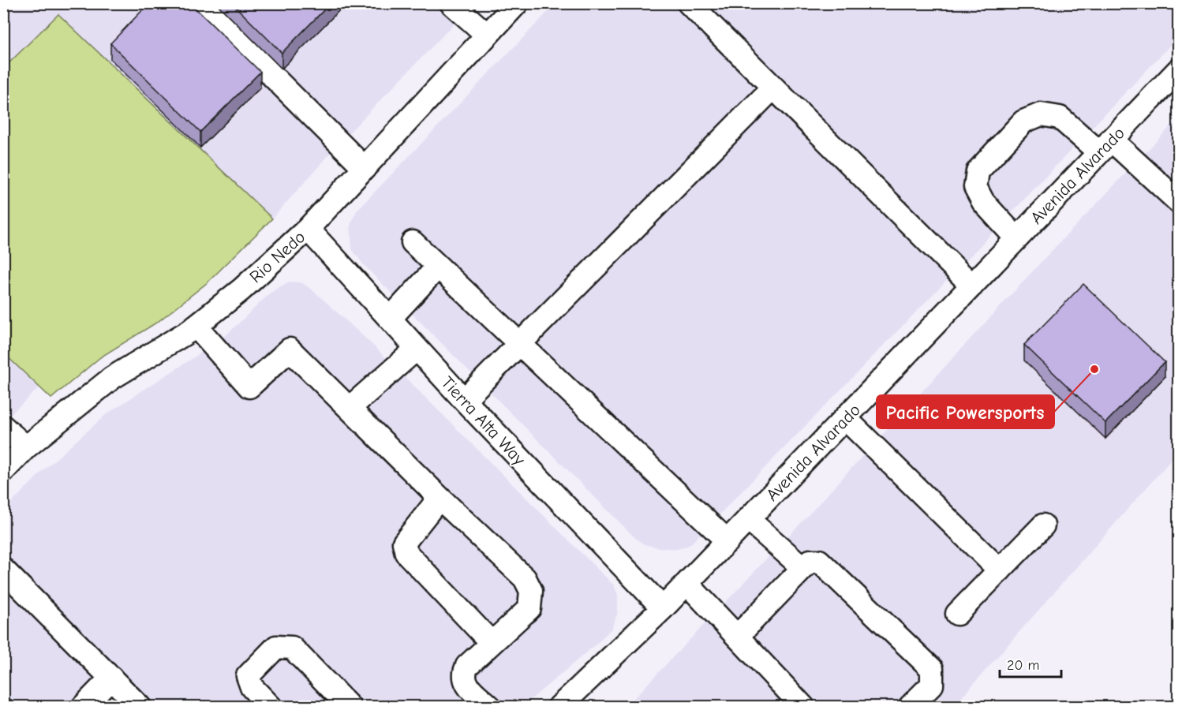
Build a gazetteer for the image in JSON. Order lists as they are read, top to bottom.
{
  "streets": {
    "street": ["Avenida Alvarado", "Rio Nedo", "Tierra Alta Way"]
  },
  "crossings": [
    ["Avenida Alvarado", "Tierra Alta Way"],
    ["Rio Nedo", "Tierra Alta Way"]
  ],
  "places": ["Pacific Powersports"],
  "scale_bar": "20 m"
}
